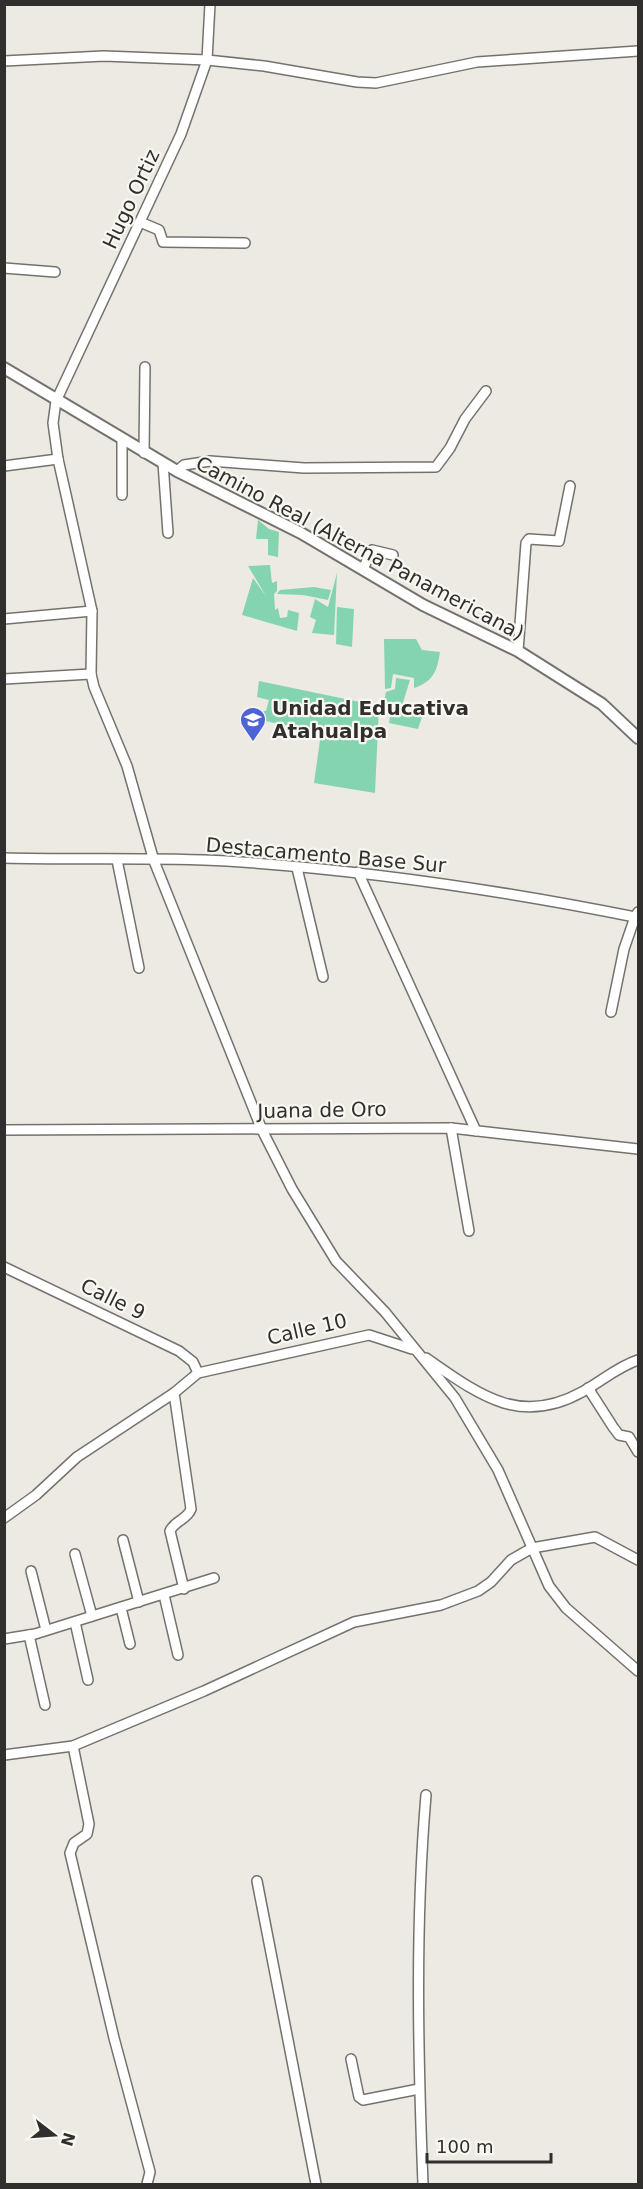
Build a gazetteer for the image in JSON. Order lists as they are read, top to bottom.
{
  "streets": {
    "street": [
      "Hugo Ortiz",
      "Camino Real (Alterna Panamericana)",
      "Destacamento Base Sur",
      "Juana de Oro",
      "Calle 9",
      "Calle 10"
    ]
  },
  "crossings": [
    ["Hugo Ortiz", "Camino Real (Alterna Panamericana)"],
    ["Hugo Ortiz", "Destacamento Base Sur"],
    ["Hugo Ortiz", "Juana de Oro"],
    ["Hugo Ortiz", "Calle 10"],
    ["Calle 9", "Calle 10"]
  ],
  "places": {
    "school or university": ["Unidad Educativa Atahualpa"]
  },
  "scale_bar": "100 m",
  "north": "right"
}
